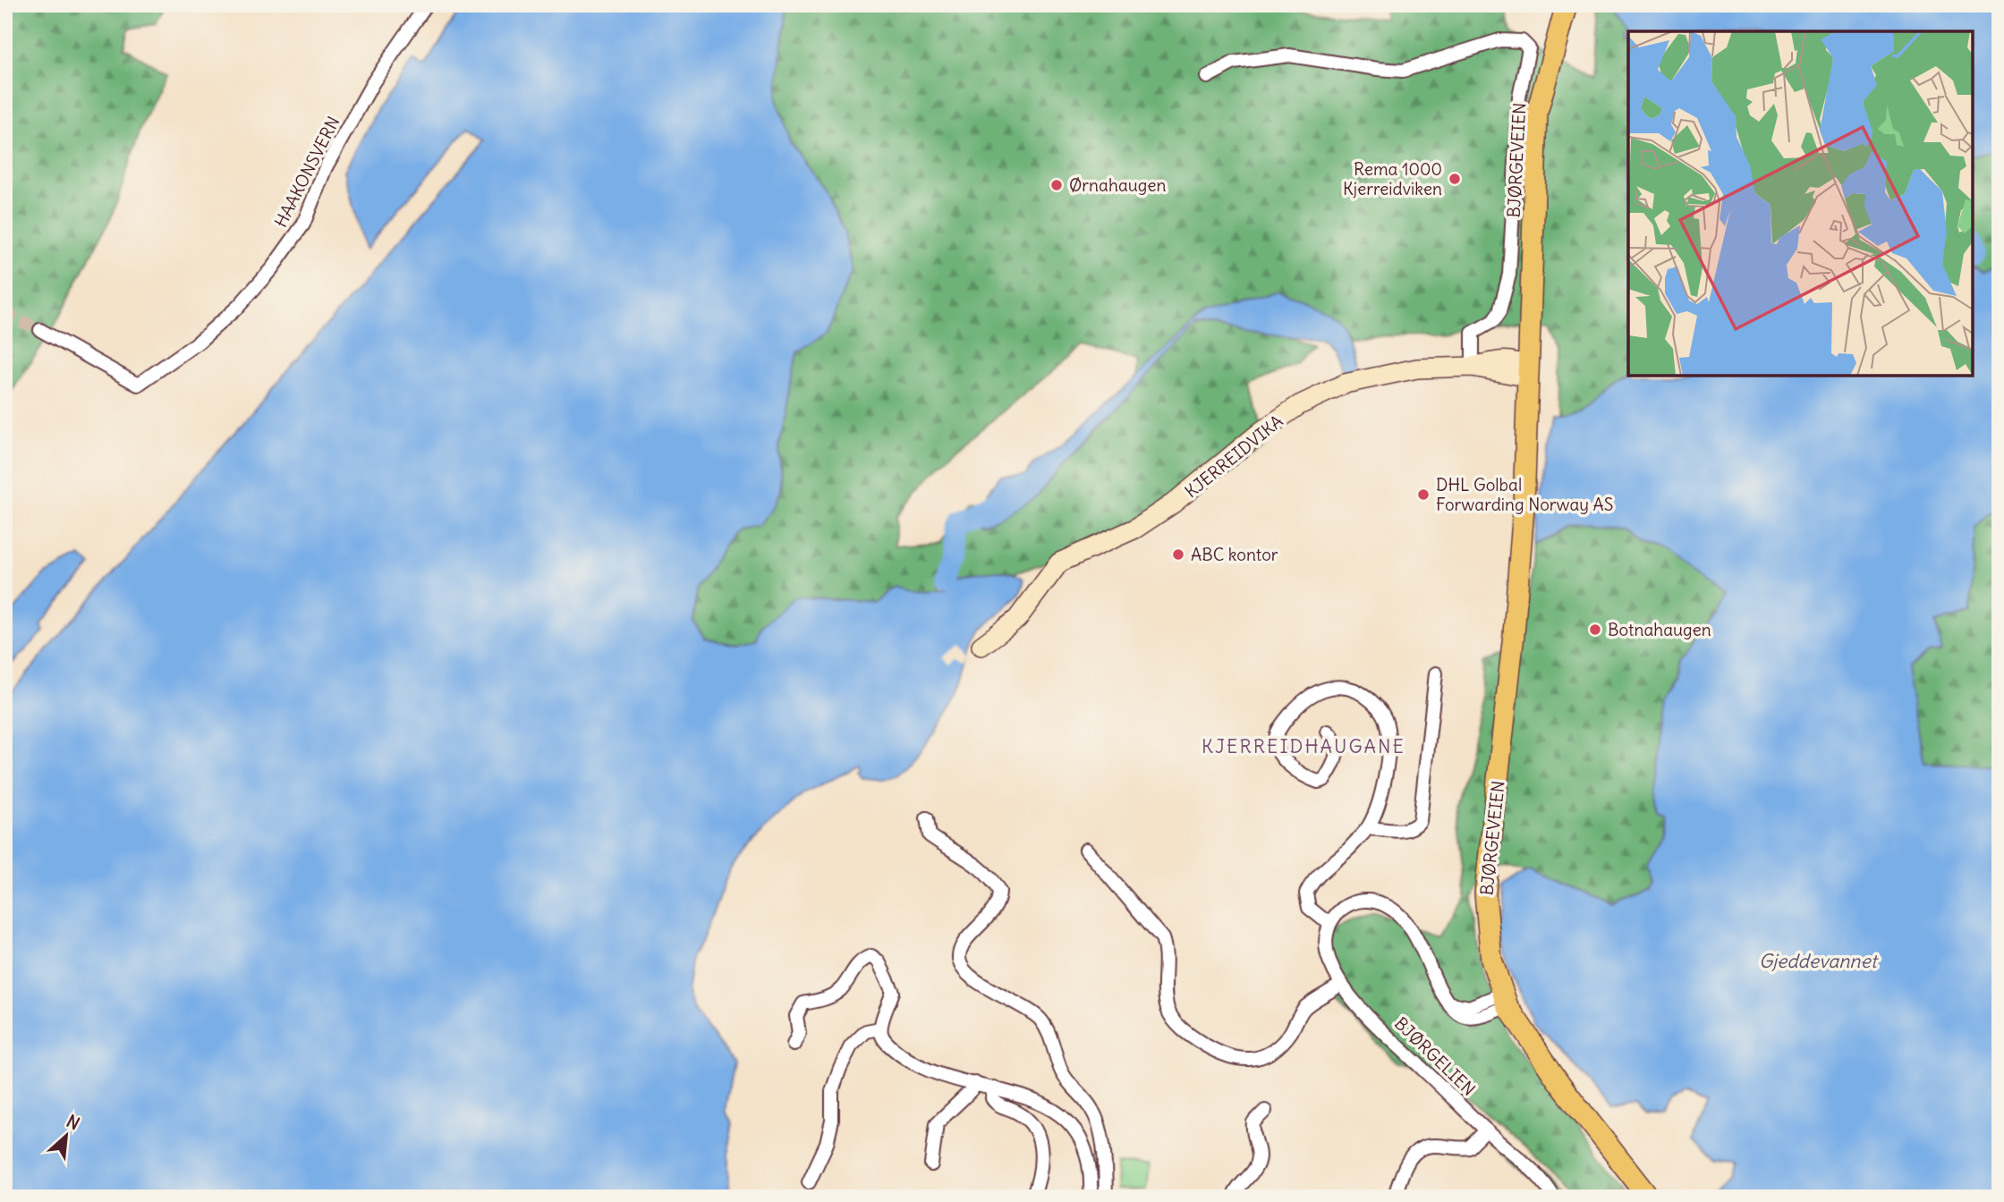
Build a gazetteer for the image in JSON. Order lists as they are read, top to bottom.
{
  "streets": {
    "main road": ["BJØRGEVEIEN"],
    "street": ["HAAKONSVERN", "KJERREIDVIKA", "BJØRGELIEN"]
  },
  "crossings": [
    ["BJØRGEVEIEN", "KJERREIDVIKA"]
  ],
  "districts": ["KJERREIDHAUGANE"],
  "water": ["Gjeddevannet"],
  "places": [
    "Rema 1000 Kjerreidviken",
    "Ørnahaugen",
    "DHL Golbal Forwarding Norway AS",
    "ABC kontor",
    "Botnahaugen"
  ],
  "north": "top right"
}
